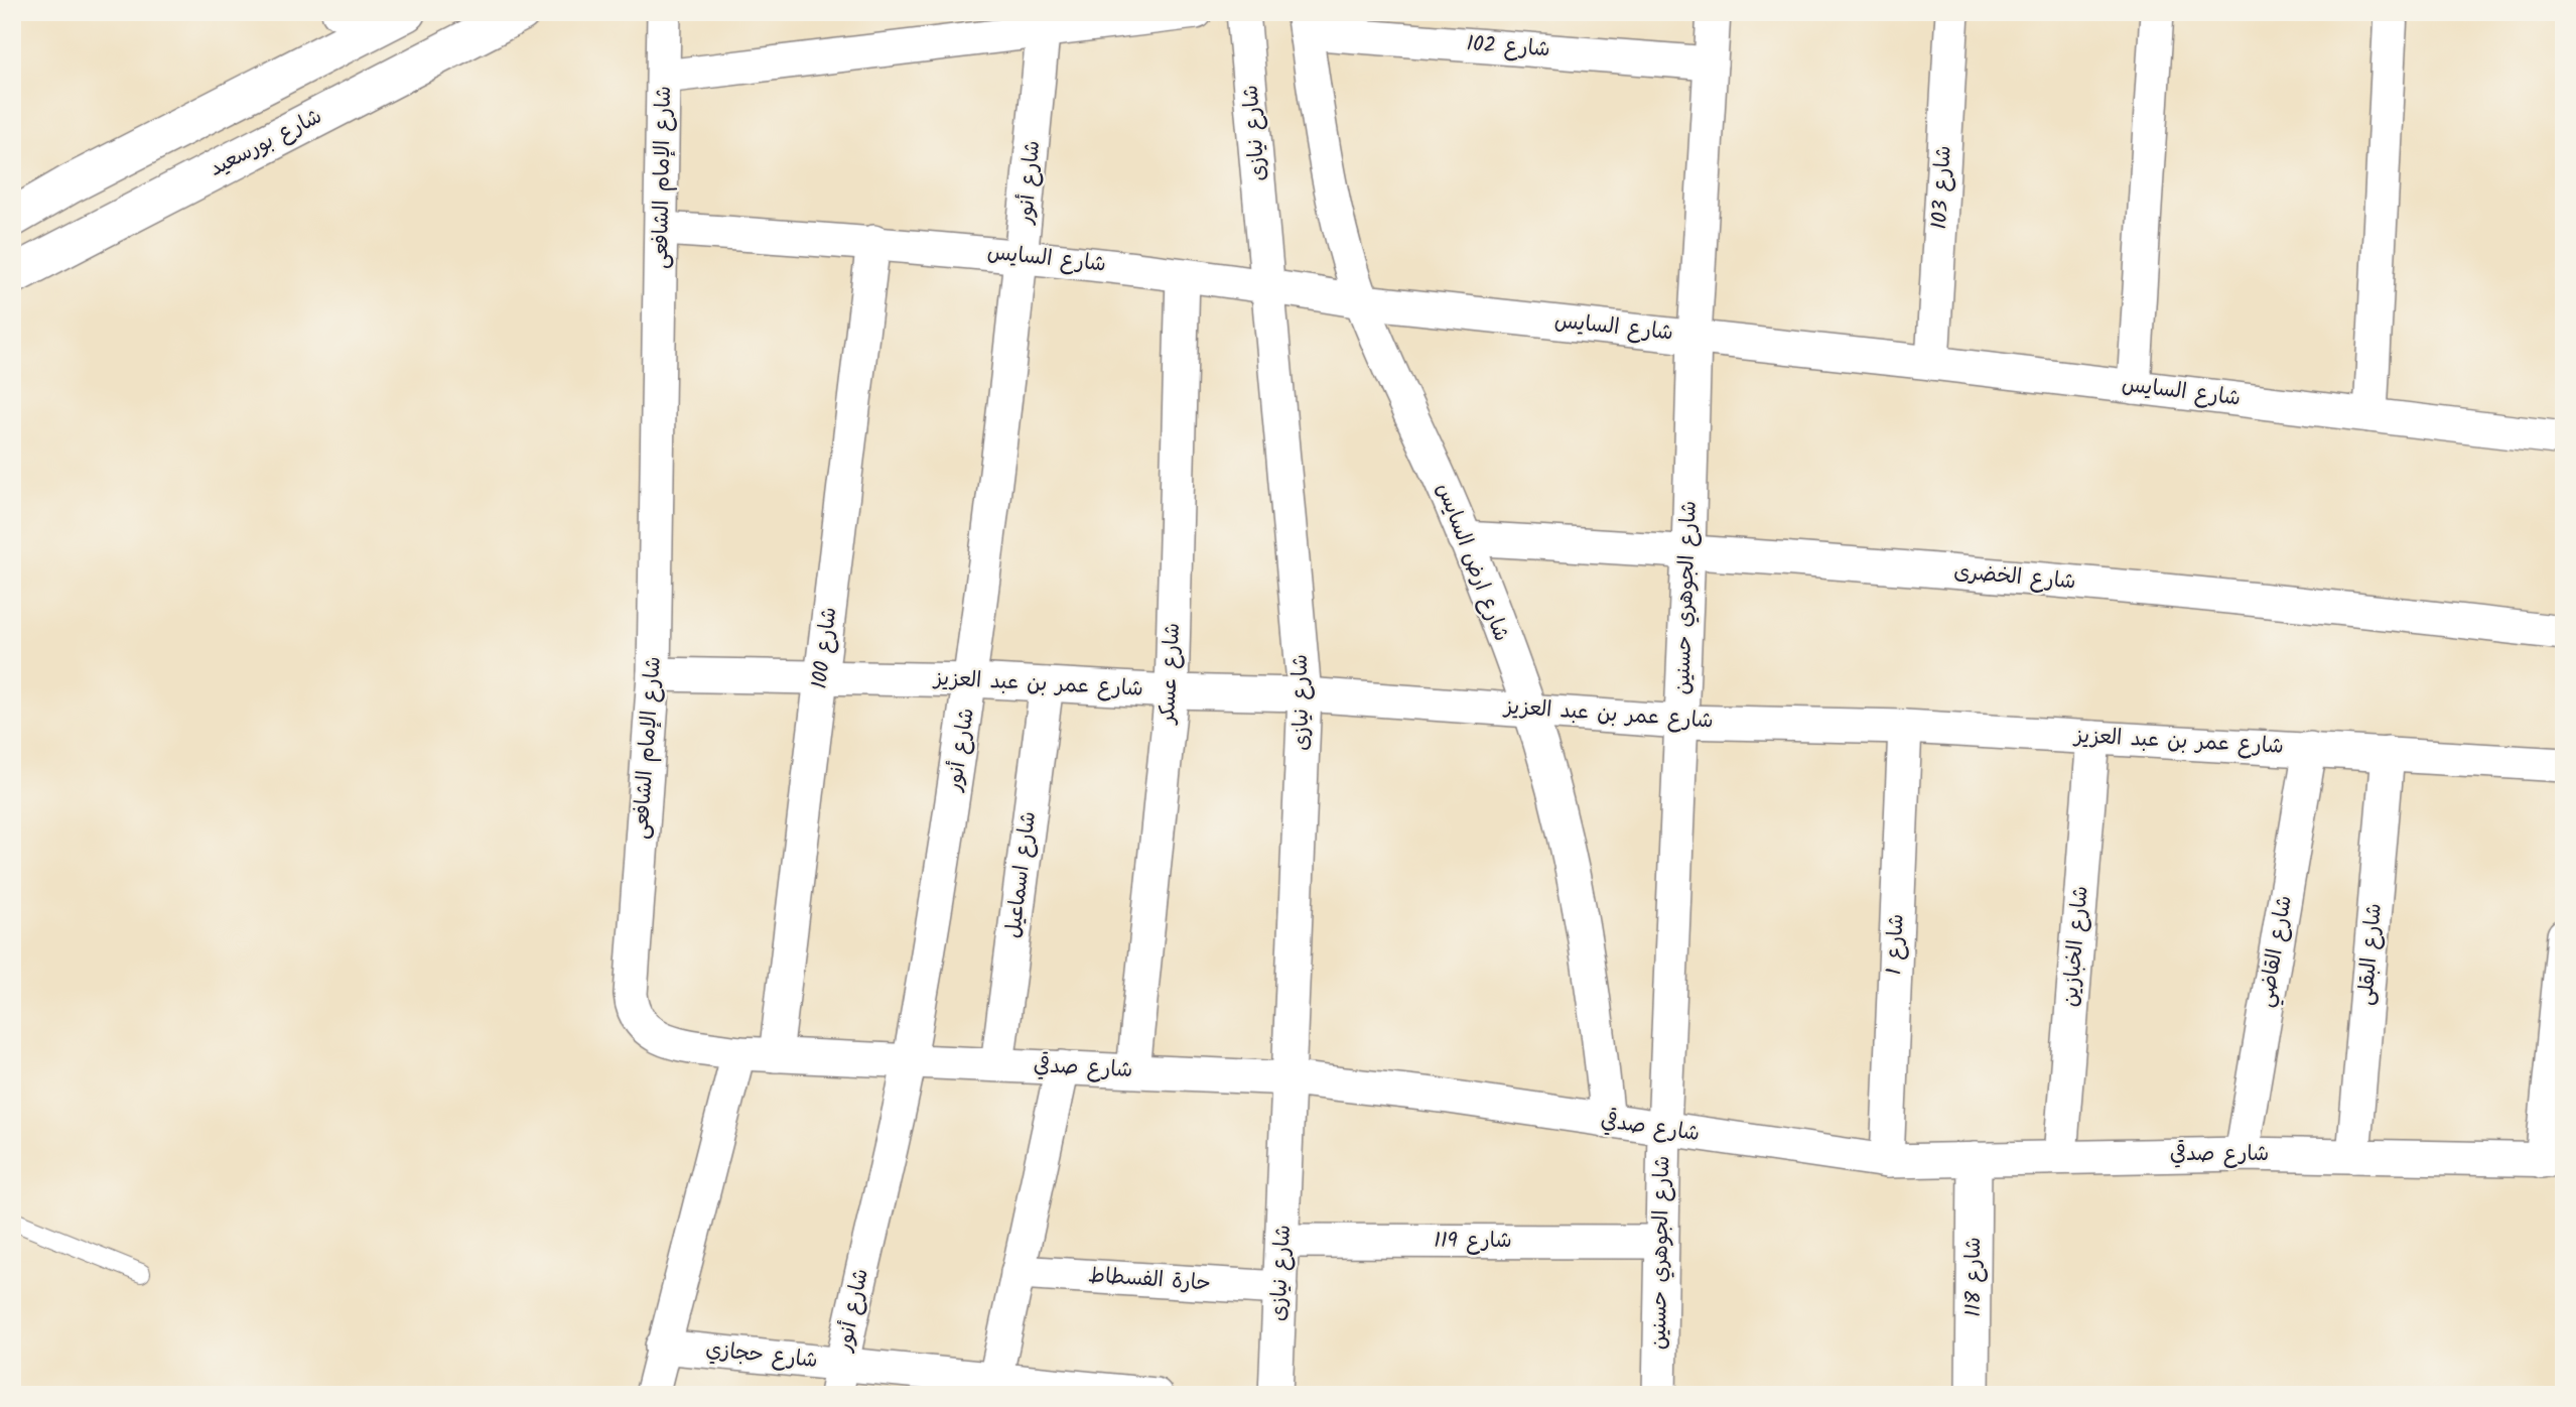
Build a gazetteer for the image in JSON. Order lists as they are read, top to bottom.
{
  "streets": {
    "street": [
      "شارع 102",
      "شارع نيازى",
      "شارع بورسعيد",
      "شارع الإمام الشافعى",
      "شارع أنور",
      "شارع 103",
      "شارع السايس",
      "شارع ارض السايس",
      "شارع الخضرى",
      "شارع الجوهري حسنين",
      "شارع 100",
      "شارع عسكر",
      "شارع عمر بن عبد العزيز",
      "شارع اسماعيل",
      "شارع 1",
      "شارع الخبازين",
      "شارع القاضي",
      "شارع البقلى",
      "شارع صدقي",
      "شارع 119",
      "شارع 118",
      "حارة الفسطاط",
      "شارع حجازي"
    ]
  },
  "crossings": [
    ["شارع 102", "شارع ارض السايس"],
    ["شارع 102", "شارع الجوهري حسنين"],
    ["شارع نيازى", "شارع السايس"],
    ["شارع نيازى", "شارع عمر بن عبد العزيز"],
    ["شارع نيازى", "شارع صدقي"],
    ["شارع نيازى", "شارع 119"],
    ["شارع نيازى", "حارة الفسطاط"],
    ["شارع الإمام الشافعى", "شارع السايس"],
    ["شارع الإمام الشافعى", "شارع عمر بن عبد العزيز"],
    ["شارع الإمام الشافعى", "شارع صدقي"],
    ["شارع أنور", "شارع السايس"],
    ["شارع أنور", "شارع عمر بن عبد العزيز"],
    ["شارع أنور", "شارع صدقي"],
    ["شارع أنور", "شارع حجازي"],
    ["شارع 103", "شارع السايس"],
    ["شارع السايس", "شارع ارض السايس"],
    ["شارع السايس", "شارع الجوهري حسنين"],
    ["شارع السايس", "شارع 100"],
    ["شارع السايس", "شارع عسكر"],
    ["شارع ارض السايس", "شارع الخضرى"],
    ["شارع ارض السايس", "شارع عمر بن عبد العزيز"],
    ["شارع ارض السايس", "شارع صدقي"],
    ["شارع الخضرى", "شارع الجوهري حسنين"],
    ["شارع الجوهري حسنين", "شارع عمر بن عبد العزيز"],
    ["شارع الجوهري حسنين", "شارع صدقي"],
    ["شارع الجوهري حسنين", "شارع 119"],
    ["شارع 100", "شارع عمر بن عبد العزيز"],
    ["شارع 100", "شارع صدقي"],
    ["شارع عسكر", "شارع عمر بن عبد العزيز"],
    ["شارع عسكر", "شارع صدقي"],
    ["شارع عمر بن عبد العزيز", "شارع اسماعيل"],
    ["شارع عمر بن عبد العزيز", "شارع 1"],
    ["شارع عمر بن عبد العزيز", "شارع الخبازين"],
    ["شارع عمر بن عبد العزيز", "شارع القاضي"],
    ["شارع عمر بن عبد العزيز", "شارع البقلى"],
    ["شارع اسماعيل", "شارع صدقي"],
    ["شارع 1", "شارع صدقي"],
    ["شارع الخبازين", "شارع صدقي"],
    ["شارع القاضي", "شارع صدقي"],
    ["شارع البقلى", "شارع صدقي"],
    ["شارع صدقي", "شارع 118"]
  ]
}
